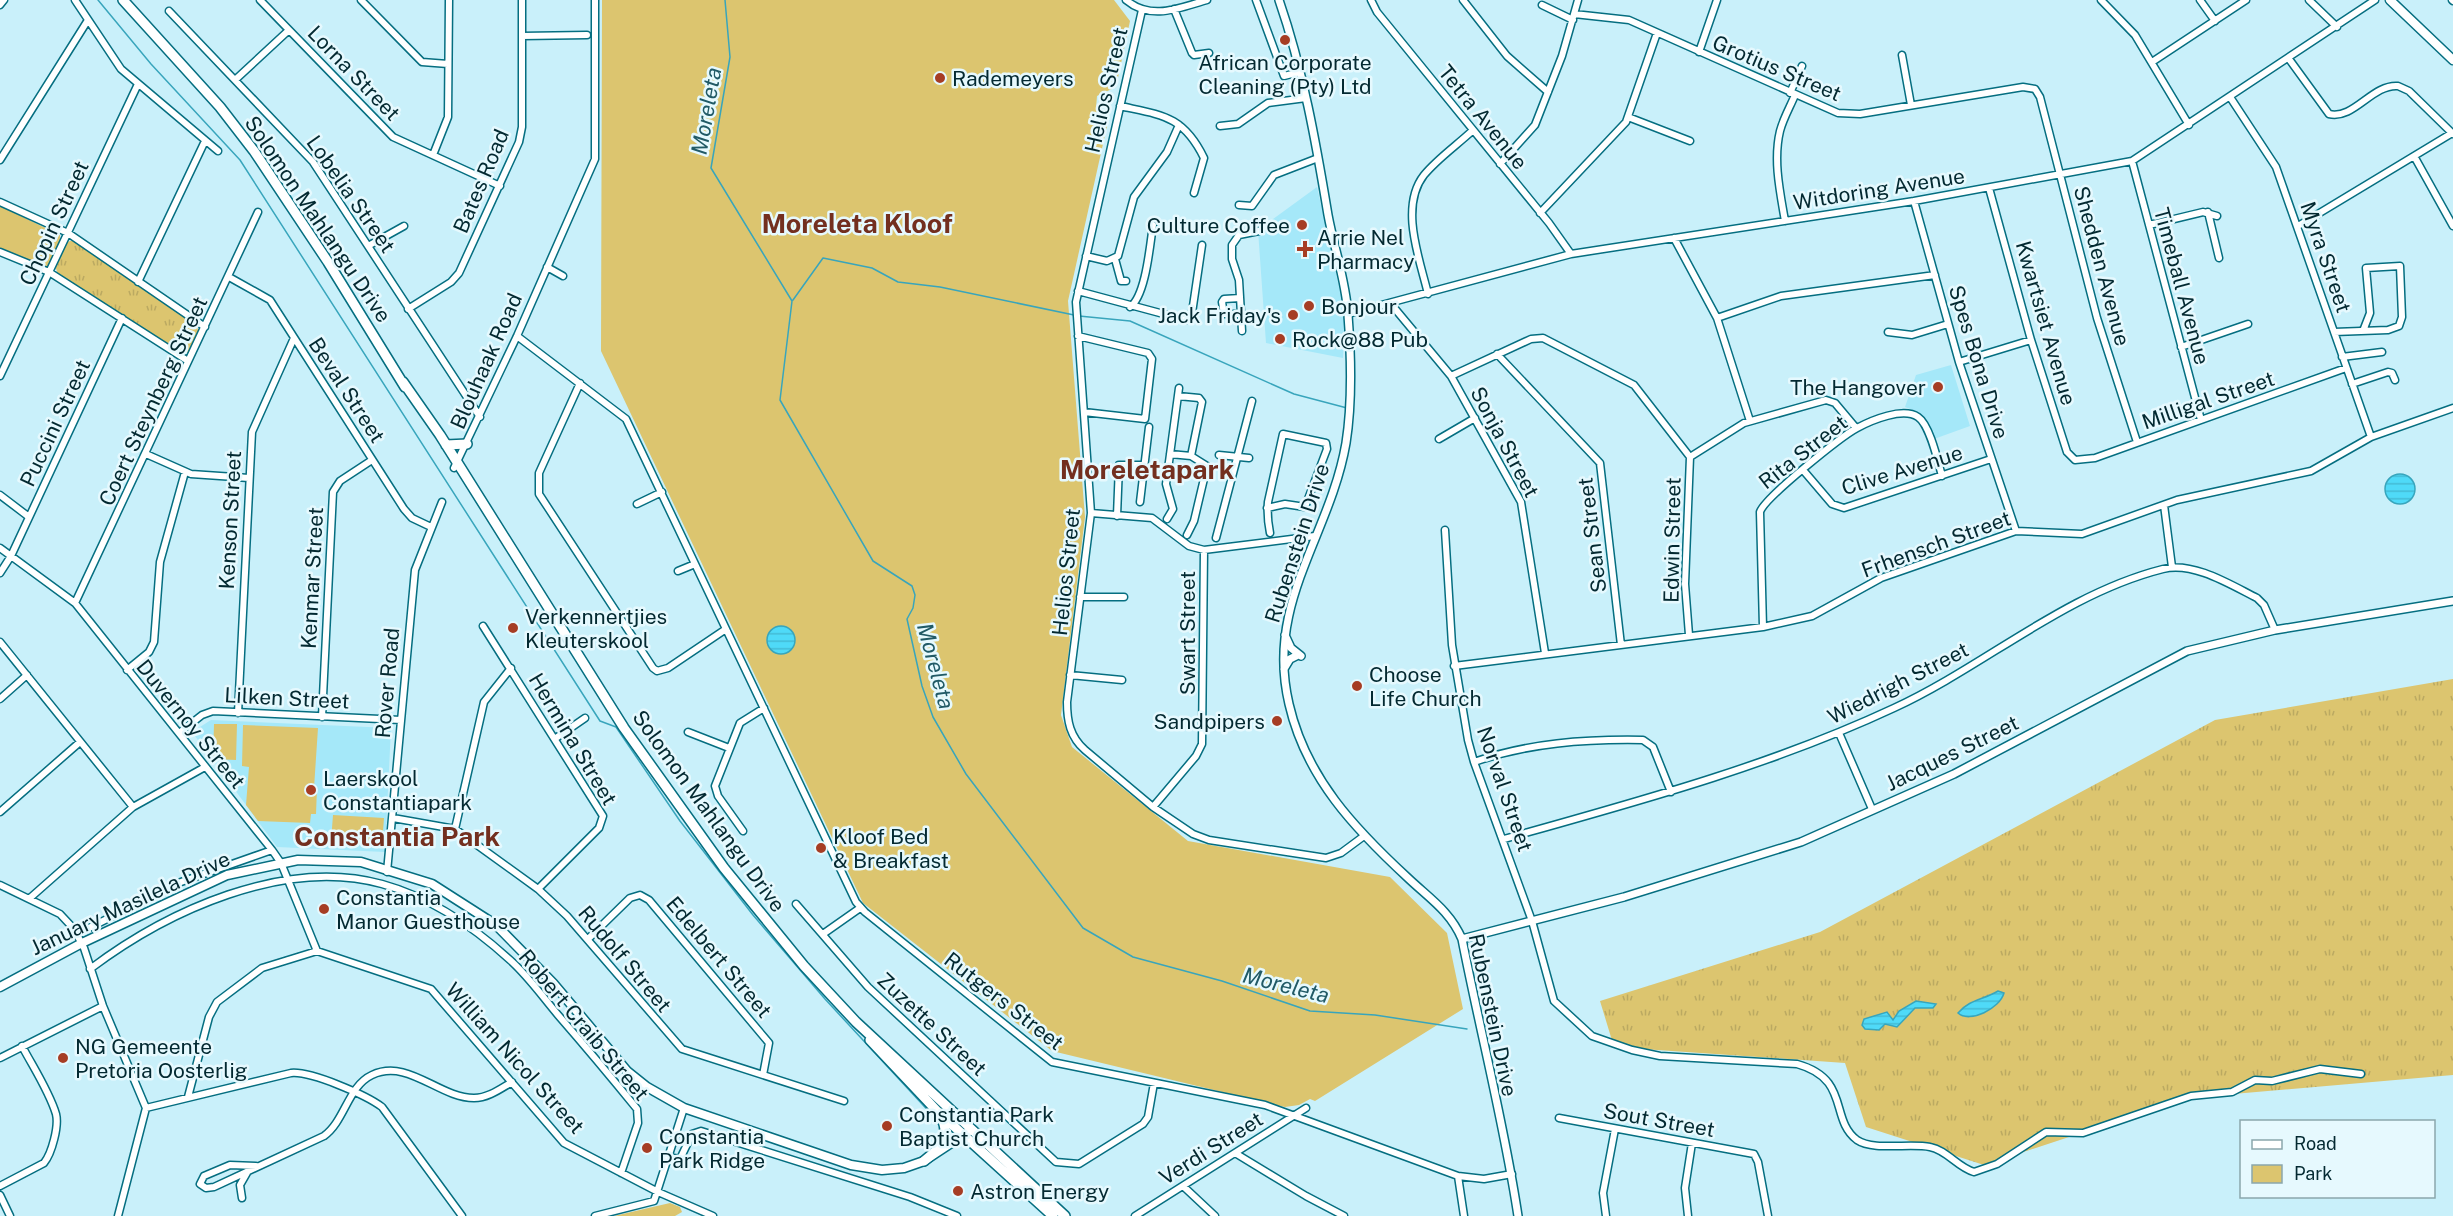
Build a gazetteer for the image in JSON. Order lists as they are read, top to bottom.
{
  "streets": {
    "main road": ["Solomon Mahlangu Drive", "January Masilela Drive"],
    "street": [
      "Grotius Street",
      "Lorna Street",
      "Helios Street",
      "Tetra Avenue",
      "Bates Road",
      "Witdoring Avenue",
      "Lobelia Street",
      "Chopin Street",
      "Myra Street",
      "Shedden Avenue",
      "Timeball Avenue",
      "Kwartsiet Avenue",
      "Blouhaak Road",
      "Spes Bona Drive",
      "Beval Street",
      "Milligal Street",
      "Coert Steynberg Street",
      "Puccini Street",
      "Sonja Street",
      "Rita Street",
      "Clive Avenue",
      "Kenson Street",
      "Sean Street",
      "Edwin Street",
      "Rubenstein Drive",
      "Frhensch Street",
      "Kenmar Street",
      "Swart Street",
      "Rover Road",
      "Wiedrigh Street",
      "Lilken Street",
      "Duvernoy Street",
      "Hermina Street",
      "Jacques Street",
      "Norval Street",
      "Edelbert Street",
      "Rudolf Street",
      "Rutgers Street",
      "Zuzette Street",
      "Robert Craib Street",
      "William Nicol Street",
      "Sout Street",
      "Verdi Street"
    ]
  },
  "crossings": [
    ["Grotius Street", "Shedden Avenue"],
    ["Lorna Street", "Bates Road"],
    ["Helios Street", "Rubenstein Drive"],
    ["Helios Street", "Swart Street"],
    ["Tetra Avenue", "Witdoring Avenue"],
    ["Bates Road", "Lobelia Street"],
    ["Witdoring Avenue", "Myra Street"],
    ["Witdoring Avenue", "Shedden Avenue"],
    ["Witdoring Avenue", "Timeball Avenue"],
    ["Witdoring Avenue", "Kwartsiet Avenue"],
    ["Witdoring Avenue", "Spes Bona Drive"],
    ["Witdoring Avenue", "Sonja Street"],
    ["Witdoring Avenue", "Rubenstein Drive"],
    ["Lobelia Street", "Blouhaak Road"],
    ["Solomon Mahlangu Drive", "Blouhaak Road"],
    ["Solomon Mahlangu Drive", "January Masilela Drive"],
    ["Myra Street", "Milligal Street"],
    ["Myra Street", "Frhensch Street"],
    ["Shedden Avenue", "Milligal Street"],
    ["Timeball Avenue", "Milligal Street"],
    ["Kwartsiet Avenue", "Milligal Street"],
    ["Blouhaak Road", "Rutgers Street"],
    ["Spes Bona Drive", "Clive Avenue"],
    ["Spes Bona Drive", "Frhensch Street"],
    ["Beval Street", "Coert Steynberg Street"],
    ["Beval Street", "Kenson Street"],
    ["Beval Street", "Kenmar Street"],
    ["Beval Street", "Rover Road"],
    ["Coert Steynberg Street", "Duvernoy Street"],
    ["Puccini Street", "Duvernoy Street"],
    ["Sonja Street", "Frhensch Street"],
    ["Rita Street", "Clive Avenue"],
    ["Rita Street", "Edwin Street"],
    ["Rita Street", "Frhensch Street"],
    ["Kenson Street", "Lilken Street"],
    ["Sean Street", "Frhensch Street"],
    ["Edwin Street", "Frhensch Street"],
    ["Rubenstein Drive", "Jacques Street"],
    ["Rubenstein Drive", "Rutgers Street"],
    ["Frhensch Street", "Norval Street"],
    ["Kenmar Street", "Lilken Street"],
    ["Rover Road", "Lilken Street"],
    ["Rover Road", "January Masilela Drive"],
    ["Rover Road", "Rudolf Street"],
    ["Wiedrigh Street", "Jacques Street"],
    ["Wiedrigh Street", "Norval Street"],
    ["Lilken Street", "Duvernoy Street"],
    ["Duvernoy Street", "January Masilela Drive"],
    ["Duvernoy Street", "Robert Craib Street"],
    ["Duvernoy Street", "William Nicol Street"],
    ["Hermina Street", "Rudolf Street"],
    ["Jacques Street", "Norval Street"],
    ["Edelbert Street", "Rudolf Street"],
    ["Rutgers Street", "Zuzette Street"],
    ["Rutgers Street", "Verdi Street"],
    ["Robert Craib Street", "William Nicol Street"]
  ],
  "districts": ["Moreleta Kloof", "Moreletapark", "Constantia Park"],
  "water": ["Moreleta"],
  "places": {
    "other": [
      "African Corporate Cleaning (Pty) Ltd",
      "Rademeyers",
      "Culture Coffee",
      "Bonjour",
      "Jack Friday's",
      "Rock@88 Pub",
      "The Hangover",
      "Verkennertjies Kleuterskool",
      "Choose Life Church",
      "Sandpipers",
      "Laerskool Constantiapark",
      "Kloof Bed & Breakfast",
      "Constantia Manor Guesthouse",
      "NG Gemeente Pretoria Oosterlig",
      "Constantia Park Baptist Church",
      "Constantia Park Ridge",
      "Astron Energy"
    ],
    "health": ["Arrie Nel Pharmacy"]
  },
  "legend": ["Road", "Park"]
}
